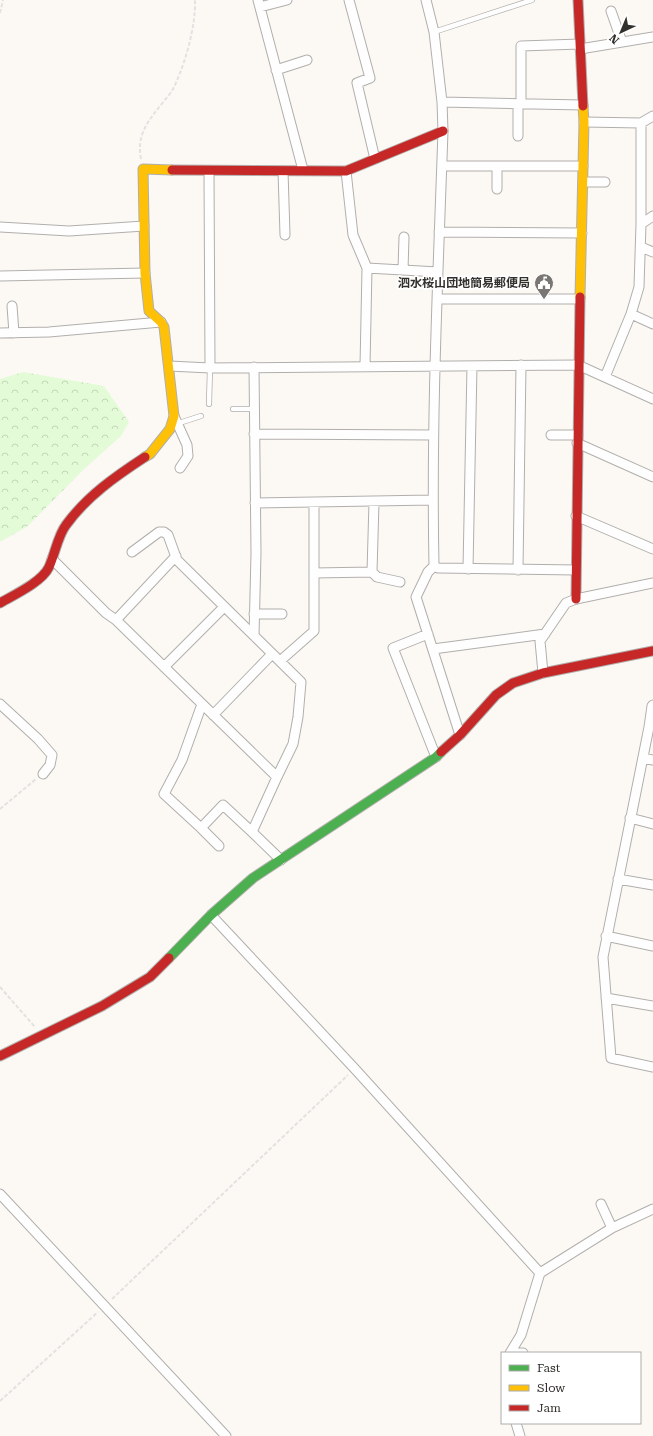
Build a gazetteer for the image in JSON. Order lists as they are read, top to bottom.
{
  "places": {
    "public building": ["泗水桜山団地簡易郵便局"]
  },
  "legend": ["Fast", "Slow", "Jam"],
  "north": "bottom left"
}
